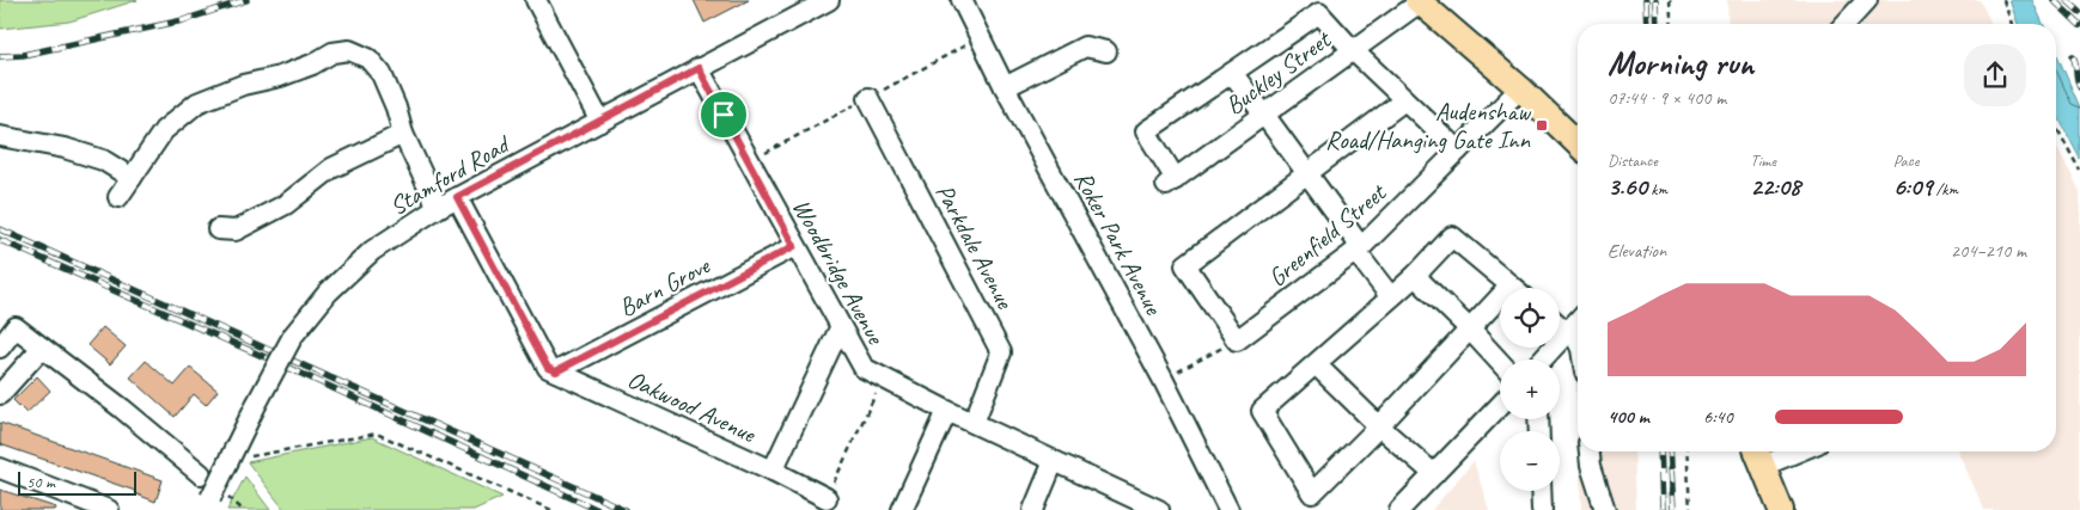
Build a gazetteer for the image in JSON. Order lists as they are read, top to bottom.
{
  "streets": {
    "street": [
      "Buckley Street",
      "Stamford Road",
      "Greenfield Street",
      "Roker Park Avenue",
      "Parkdale Avenue",
      "Woodbridge Avenue",
      "Barn Grove",
      "Oakwood Avenue"
    ]
  },
  "crossings": [
    ["Stamford Road", "Woodbridge Avenue"],
    ["Stamford Road", "Oakwood Avenue"],
    ["Parkdale Avenue", "Woodbridge Avenue"],
    ["Woodbridge Avenue", "Barn Grove"],
    ["Barn Grove", "Oakwood Avenue"]
  ],
  "places": {
    "transit": ["Audenshaw Road/Hanging Gate Inn"]
  },
  "scale_bar": "50 m",
  "page": {
    "heading": ["Morning run", "07:44 · 9 × 400 m"],
    "stats": [
      ["Distance", "3.60 km"],
      ["Time", "22:08"],
      ["Pace", "6:09 /km"]
    ],
    "chart": ["Elevation", "204–210 m"],
    "map_buttons": ["+", "−"],
    "list": [
      {
        "name": "400 m",
        "note": "6:40"
      }
    ],
    "scale": "50 m"
  }
}
